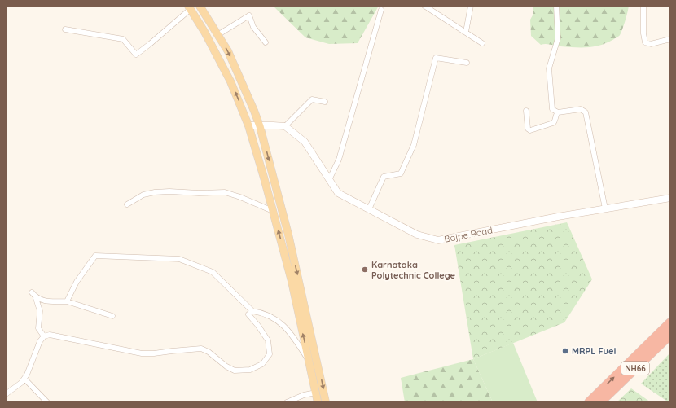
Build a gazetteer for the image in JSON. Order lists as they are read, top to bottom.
{
  "streets": {
    "highway": ["NH66"],
    "street": ["Bajpe Road"]
  },
  "places": ["Karnataka Polytechnic College", "MRPL Fuel"]
}
